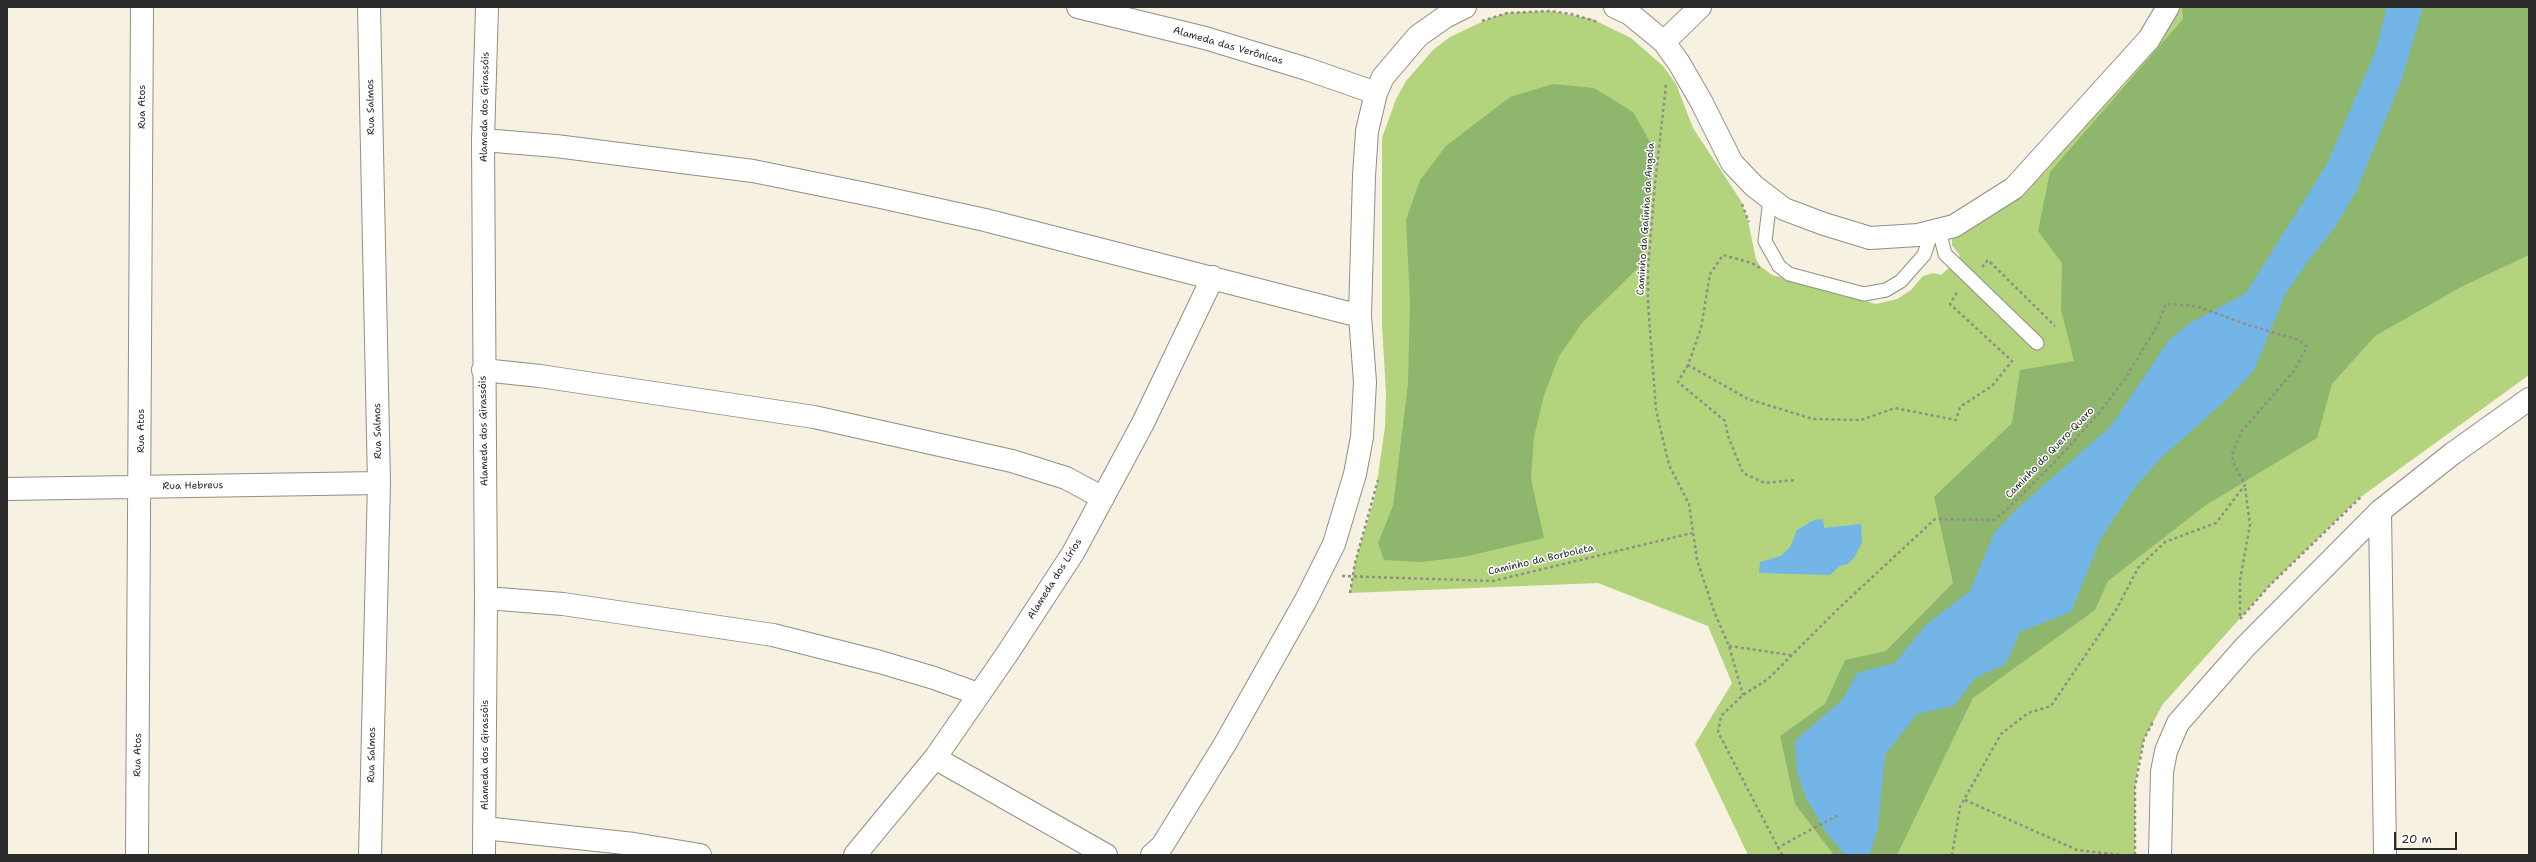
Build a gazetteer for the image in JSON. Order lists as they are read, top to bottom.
{
  "streets": {
    "street": [
      "Alameda das Verônicas",
      "Rua Atos",
      "Rua Salmos",
      "Alameda dos Girassóis",
      "Rua Hebreus",
      "Alameda dos Lírios"
    ],
    "path": ["Caminho da Galinha da Angola", "Caminho do Quero-Quero", "Caminho da Borboleta"]
  },
  "crossings": [
    ["Rua Atos", "Rua Hebreus"],
    ["Rua Salmos", "Rua Hebreus"],
    ["Caminho da Galinha da Angola", "Caminho do Quero-Quero"],
    ["Caminho da Galinha da Angola", "Caminho da Borboleta"]
  ],
  "scale_bar": "20 m"
}
